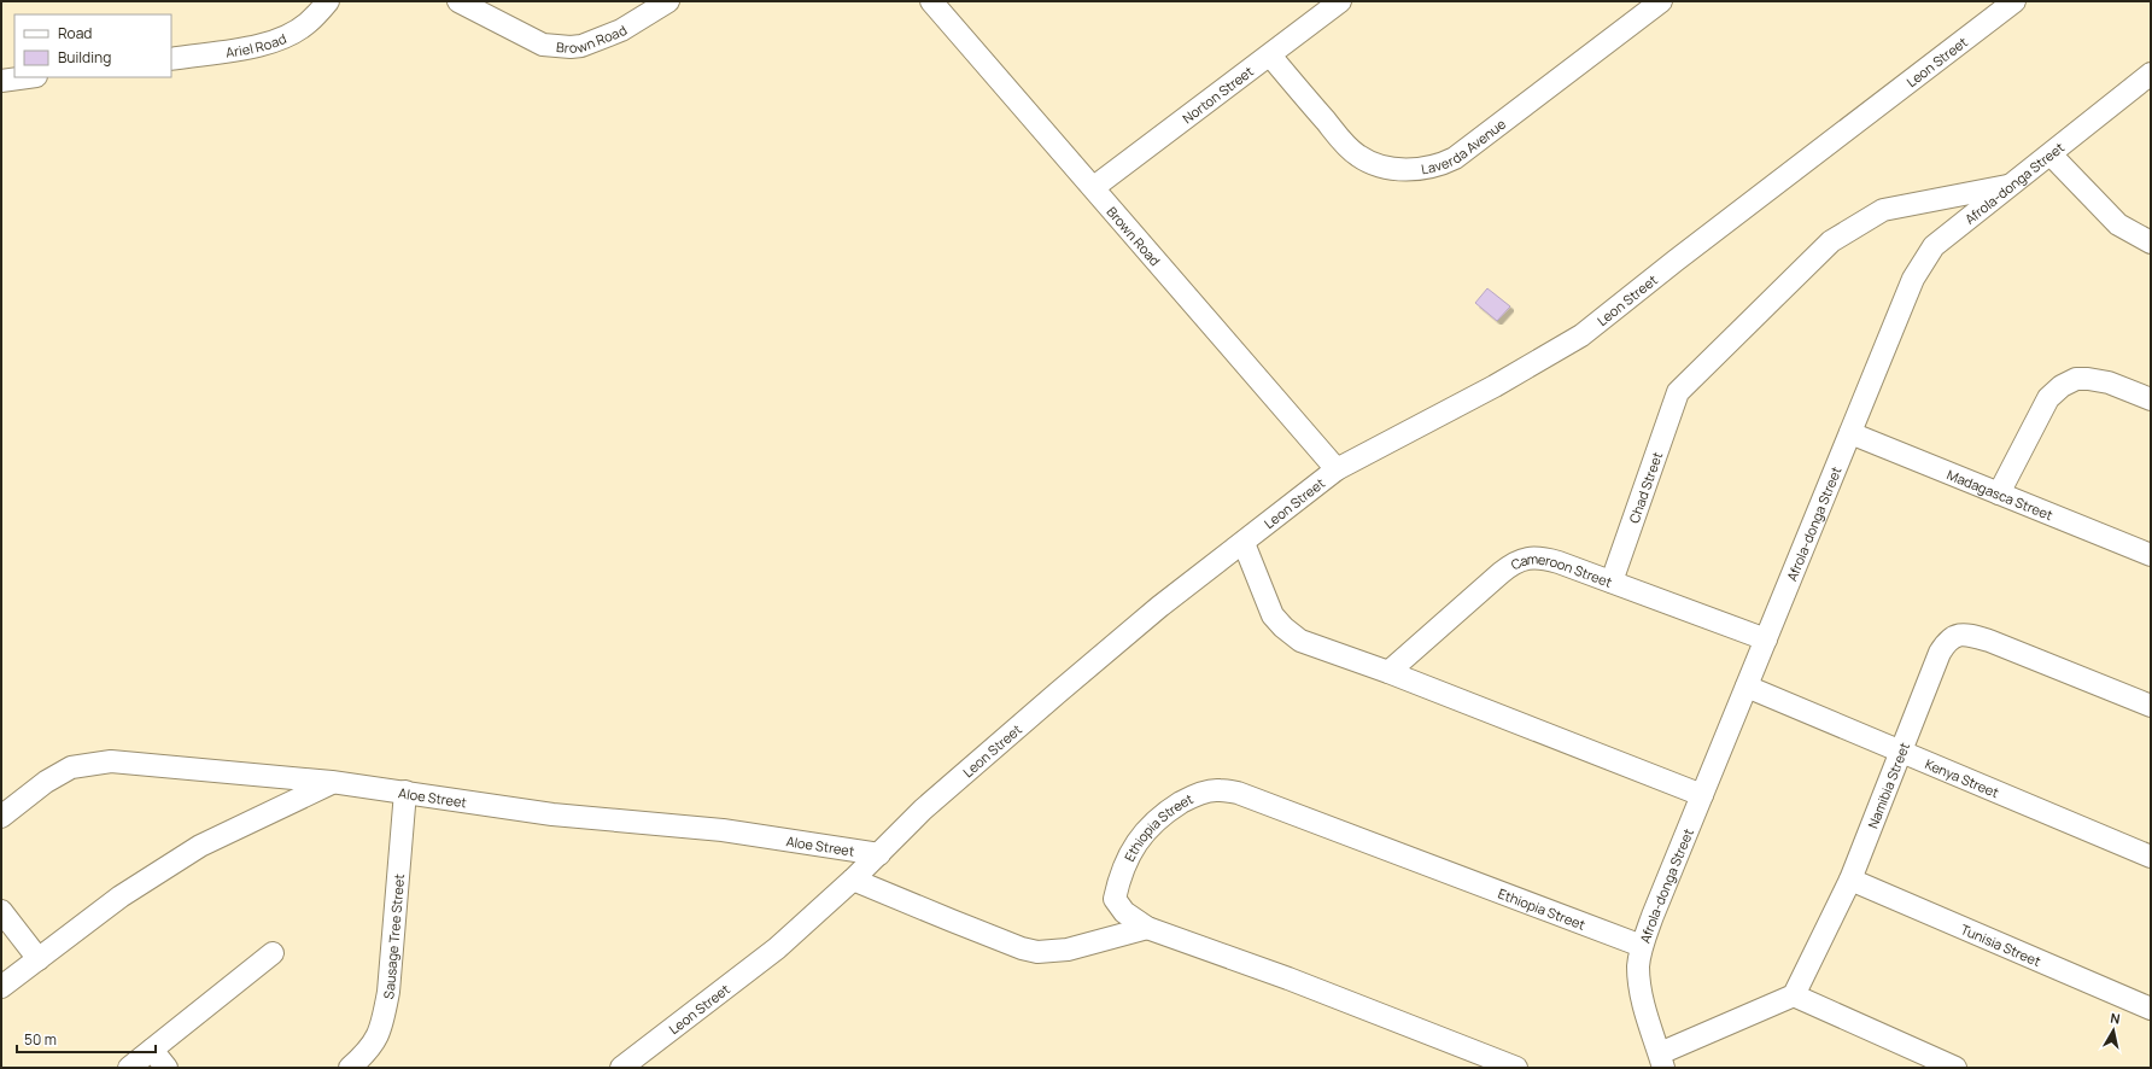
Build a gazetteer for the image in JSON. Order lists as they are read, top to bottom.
{
  "streets": {
    "street": [
      "Brown Road",
      "Ariel Road",
      "Leon Street",
      "Norton Street",
      "Laverda Avenue",
      "Afrola-donga Street",
      "Chad Street",
      "Madagasca Street",
      "Cameroon Street",
      "Kenya Street",
      "Namibia Street",
      "Aloe Street",
      "Ethiopia Street",
      "Sausage Tree Street",
      "Tunisia Street"
    ]
  },
  "crossings": [
    ["Brown Road", "Leon Street"],
    ["Brown Road", "Norton Street"],
    ["Leon Street", "Aloe Street"],
    ["Norton Street", "Laverda Avenue"],
    ["Afrola-donga Street", "Chad Street"],
    ["Afrola-donga Street", "Madagasca Street"],
    ["Afrola-donga Street", "Cameroon Street"],
    ["Afrola-donga Street", "Kenya Street"],
    ["Afrola-donga Street", "Ethiopia Street"],
    ["Chad Street", "Cameroon Street"],
    ["Kenya Street", "Namibia Street"],
    ["Namibia Street", "Tunisia Street"],
    ["Aloe Street", "Sausage Tree Street"]
  ],
  "legend": ["Road", "Building"],
  "scale_bar": "50 m",
  "north": "top"
}
